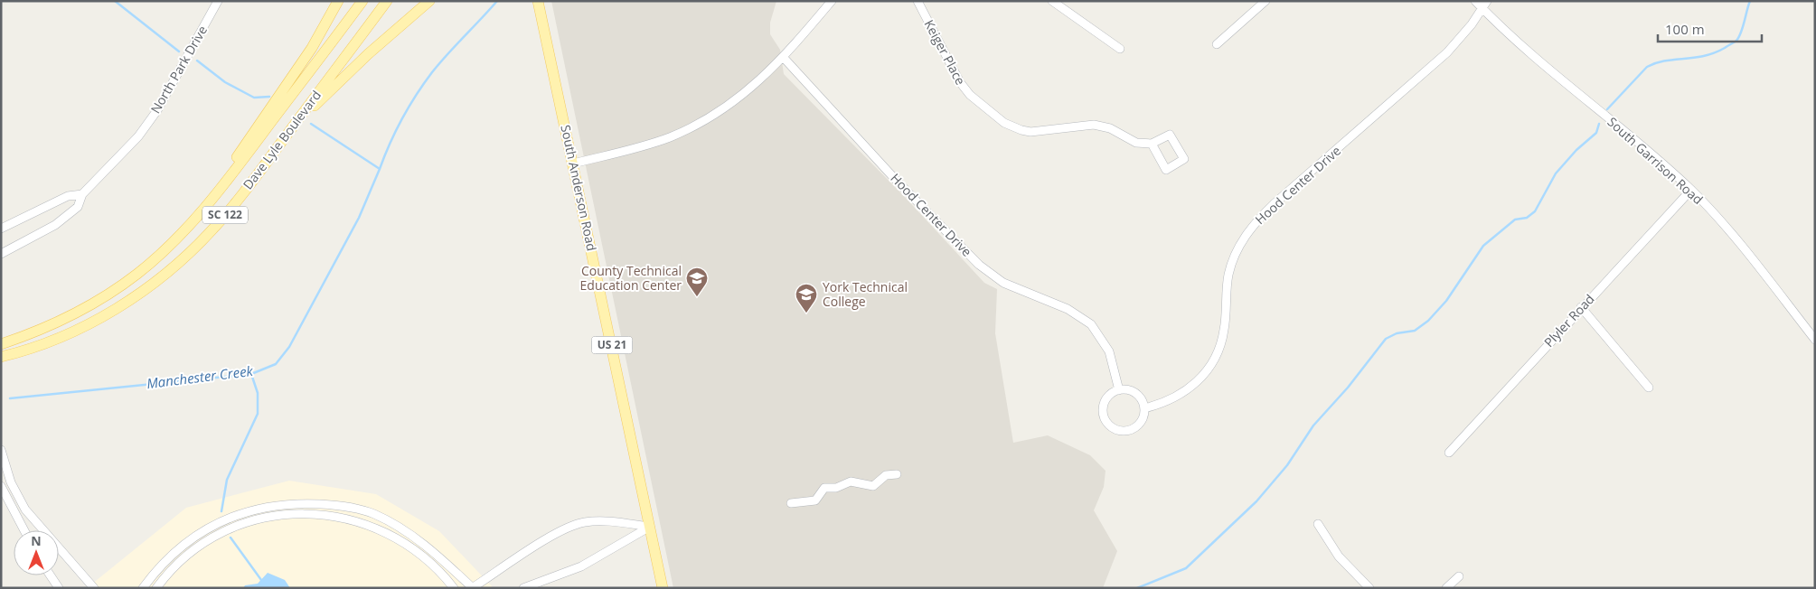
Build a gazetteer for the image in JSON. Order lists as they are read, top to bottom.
{
  "streets": {
    "main road": [
      "Dave Lyle Boulevard",
      "South Anderson Road",
      "SC 122",
      "US 21"
    ],
    "street": [
      "Keiger Place",
      "North Park Drive",
      "South Garrison Road",
      "Hood Center Drive",
      "Plyler Road"
    ]
  },
  "crossings": [
    ["South Garrison Road", "Hood Center Drive"],
    ["South Garrison Road", "Plyler Road"]
  ],
  "water": ["Manchester Creek"],
  "places": {
    "school or university": ["County Technical Education Center", "York Technical College"]
  },
  "scale_bar": "100 m",
  "north": "top"
}
